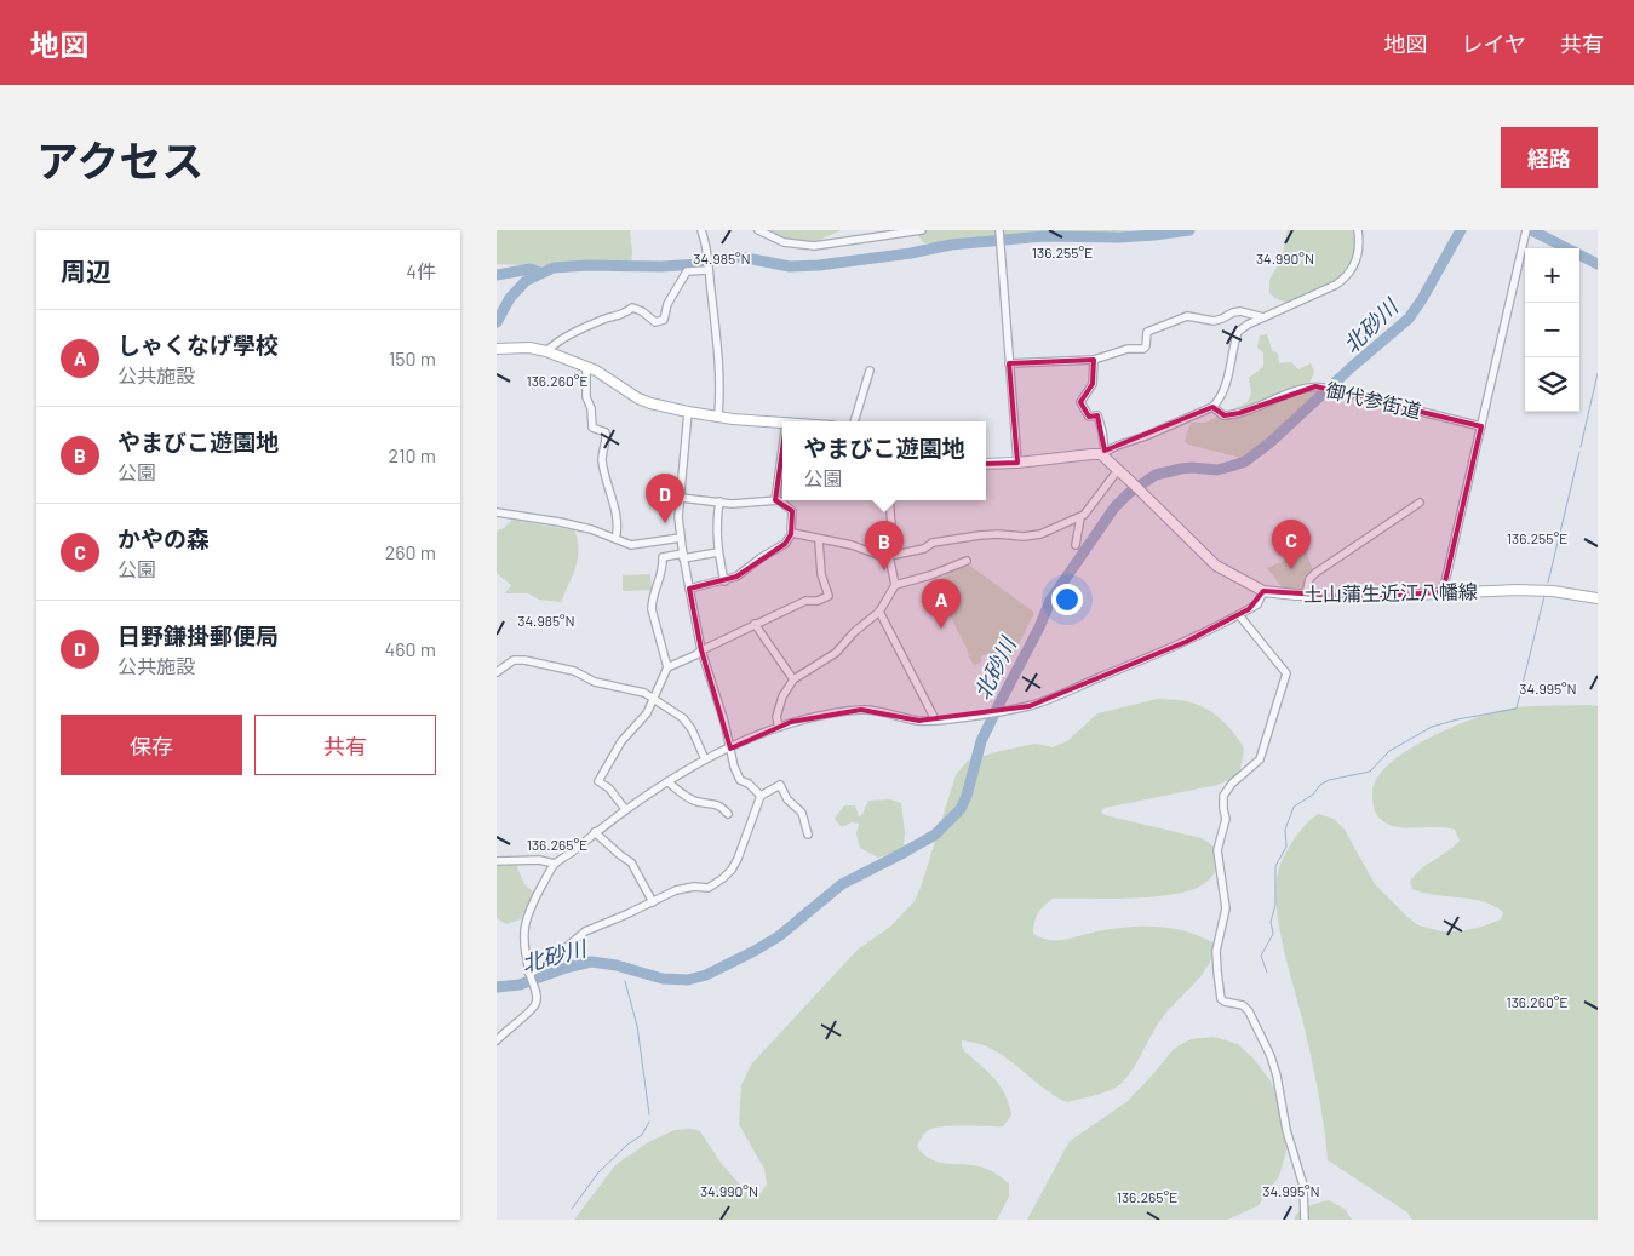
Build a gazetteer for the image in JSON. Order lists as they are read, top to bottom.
{
  "streets": {
    "main road": ["土山蒲生近江八幡線"],
    "street": ["御代参街道"]
  },
  "water": ["北砂川"],
  "page": {
    "header": "地図",
    "nav": ["地図", "レイヤ", "共有"],
    "title": "アクセス",
    "buttons": [
      "経路",
      ["保存", "共有"]
    ],
    "heading": ["周辺", "4件"],
    "map_buttons": ["+", "−"],
    "list": [
      {
        "mark": "A",
        "name": "しゃくなげ學校",
        "note": "公共施設",
        "value": "150 m"
      },
      {
        "mark": "B",
        "name": "やまびこ遊園地",
        "note": "公園",
        "value": "210 m"
      },
      {
        "mark": "C",
        "name": "かやの森",
        "note": "公園",
        "value": "260 m"
      },
      {
        "mark": "D",
        "name": "日野鎌掛郵便局",
        "note": "公共施設",
        "value": "460 m"
      }
    ],
    "popup": ["やまびこ遊園地", "公園"],
    "pins": [
      "D",
      "C",
      "B",
      "A"
    ]
  },
  "coordinates": [
    "136.255°E",
    "34.985°N",
    "34.990°N",
    "136.260°E",
    "34.995°N",
    "136.265°E"
  ]
}
